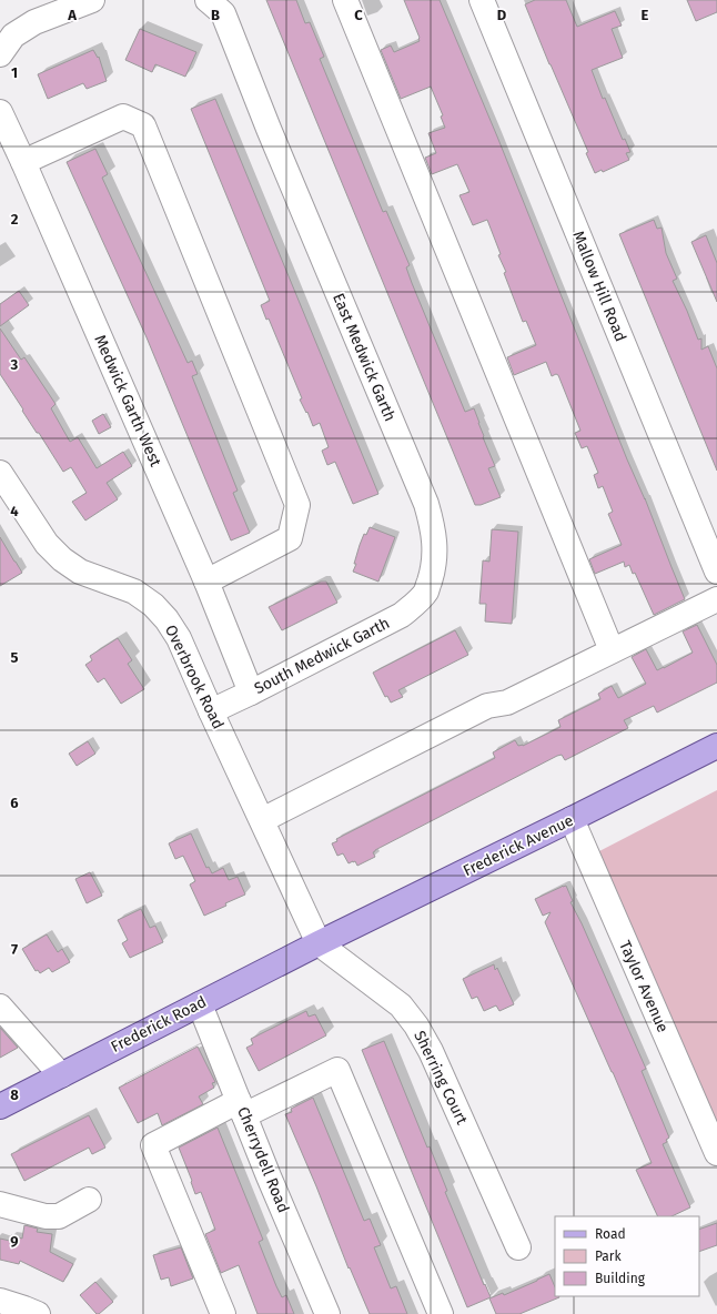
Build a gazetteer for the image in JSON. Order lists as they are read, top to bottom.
{
  "streets": {
    "main road": ["Frederick Avenue", "Frederick Road"],
    "street": [
      "Mallow Hill Road",
      "East Medwick Garth",
      "Medwick Garth West",
      "South Medwick Garth",
      "Overbrook Road",
      "Taylor Avenue",
      "Sherring Court",
      "Cherrydell Road"
    ]
  },
  "crossings": [
    ["East Medwick Garth", "South Medwick Garth"],
    ["Medwick Garth West", "South Medwick Garth"],
    ["South Medwick Garth", "Overbrook Road"],
    ["Overbrook Road", "Frederick Avenue"],
    ["Overbrook Road", "Frederick Road"],
    ["Overbrook Road", "Sherring Court"],
    ["Frederick Avenue", "Taylor Avenue"],
    ["Frederick Avenue", "Frederick Road"],
    ["Frederick Avenue", "Sherring Court"],
    ["Frederick Road", "Sherring Court"],
    ["Frederick Road", "Cherrydell Road"]
  ],
  "legend": ["Road", "Park", "Building"],
  "grid": {
    "columns": [
      "A",
      "B",
      "C",
      "D",
      "E"
    ],
    "rows": [
      "1",
      "2",
      "3",
      "4",
      "5",
      "6",
      "7",
      "8",
      "9"
    ]
  }
}
